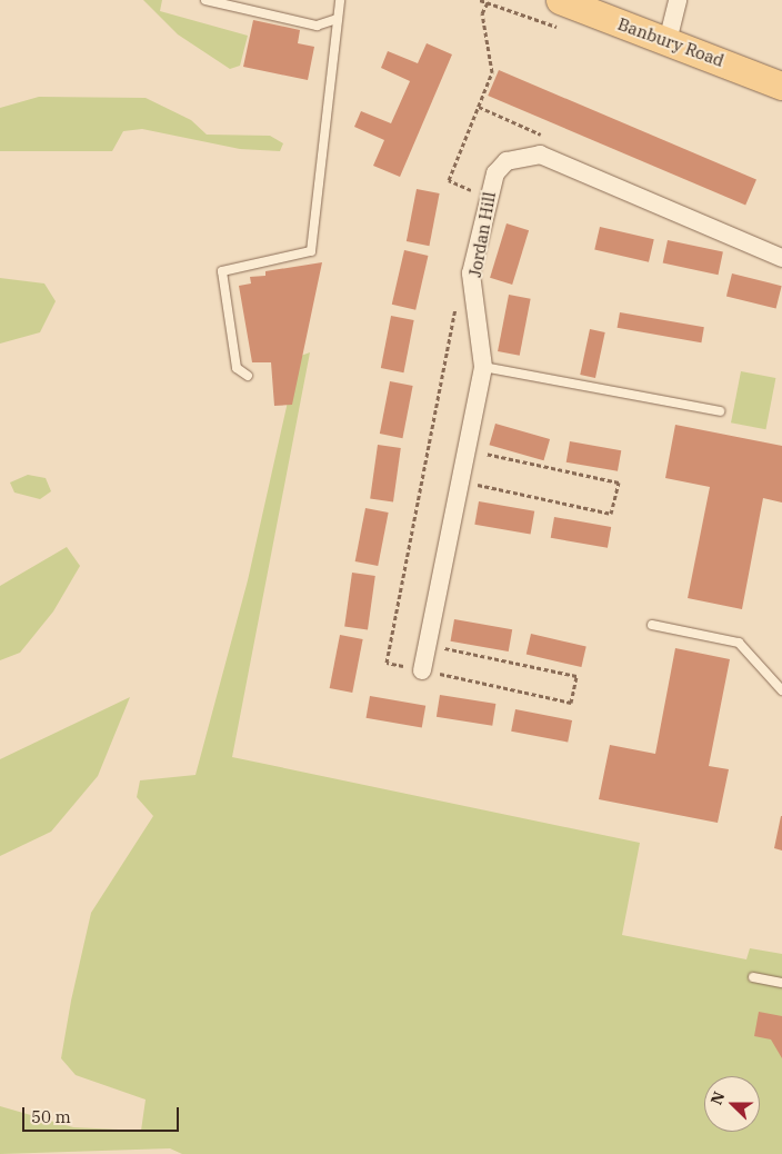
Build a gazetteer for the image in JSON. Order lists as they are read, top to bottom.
{
  "streets": {
    "main road": ["Banbury Road"],
    "street": ["Jordan Hill"]
  },
  "scale_bar": "50 m",
  "north": "left"
}
